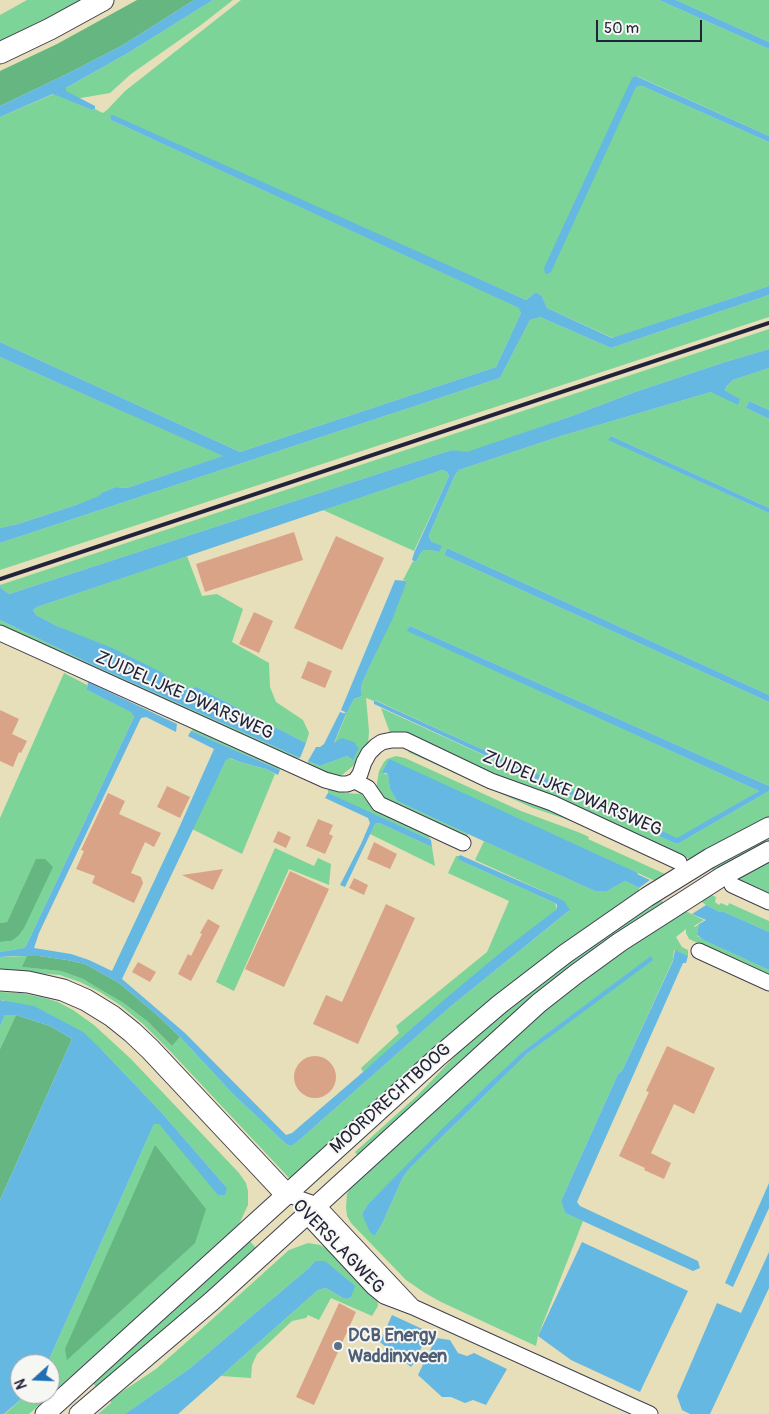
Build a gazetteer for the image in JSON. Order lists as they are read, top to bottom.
{
  "streets": {
    "main road": ["MOORDRECHTBOOG", "OVERSLAGWEG"],
    "street": ["ZUIDELIJKE DWARSWEG"]
  },
  "crossings": [
    ["MOORDRECHTBOOG", "OVERSLAGWEG"]
  ],
  "places": ["DCB Energy Waddinxveen"],
  "scale_bar": "50 m",
  "north": "left"
}
